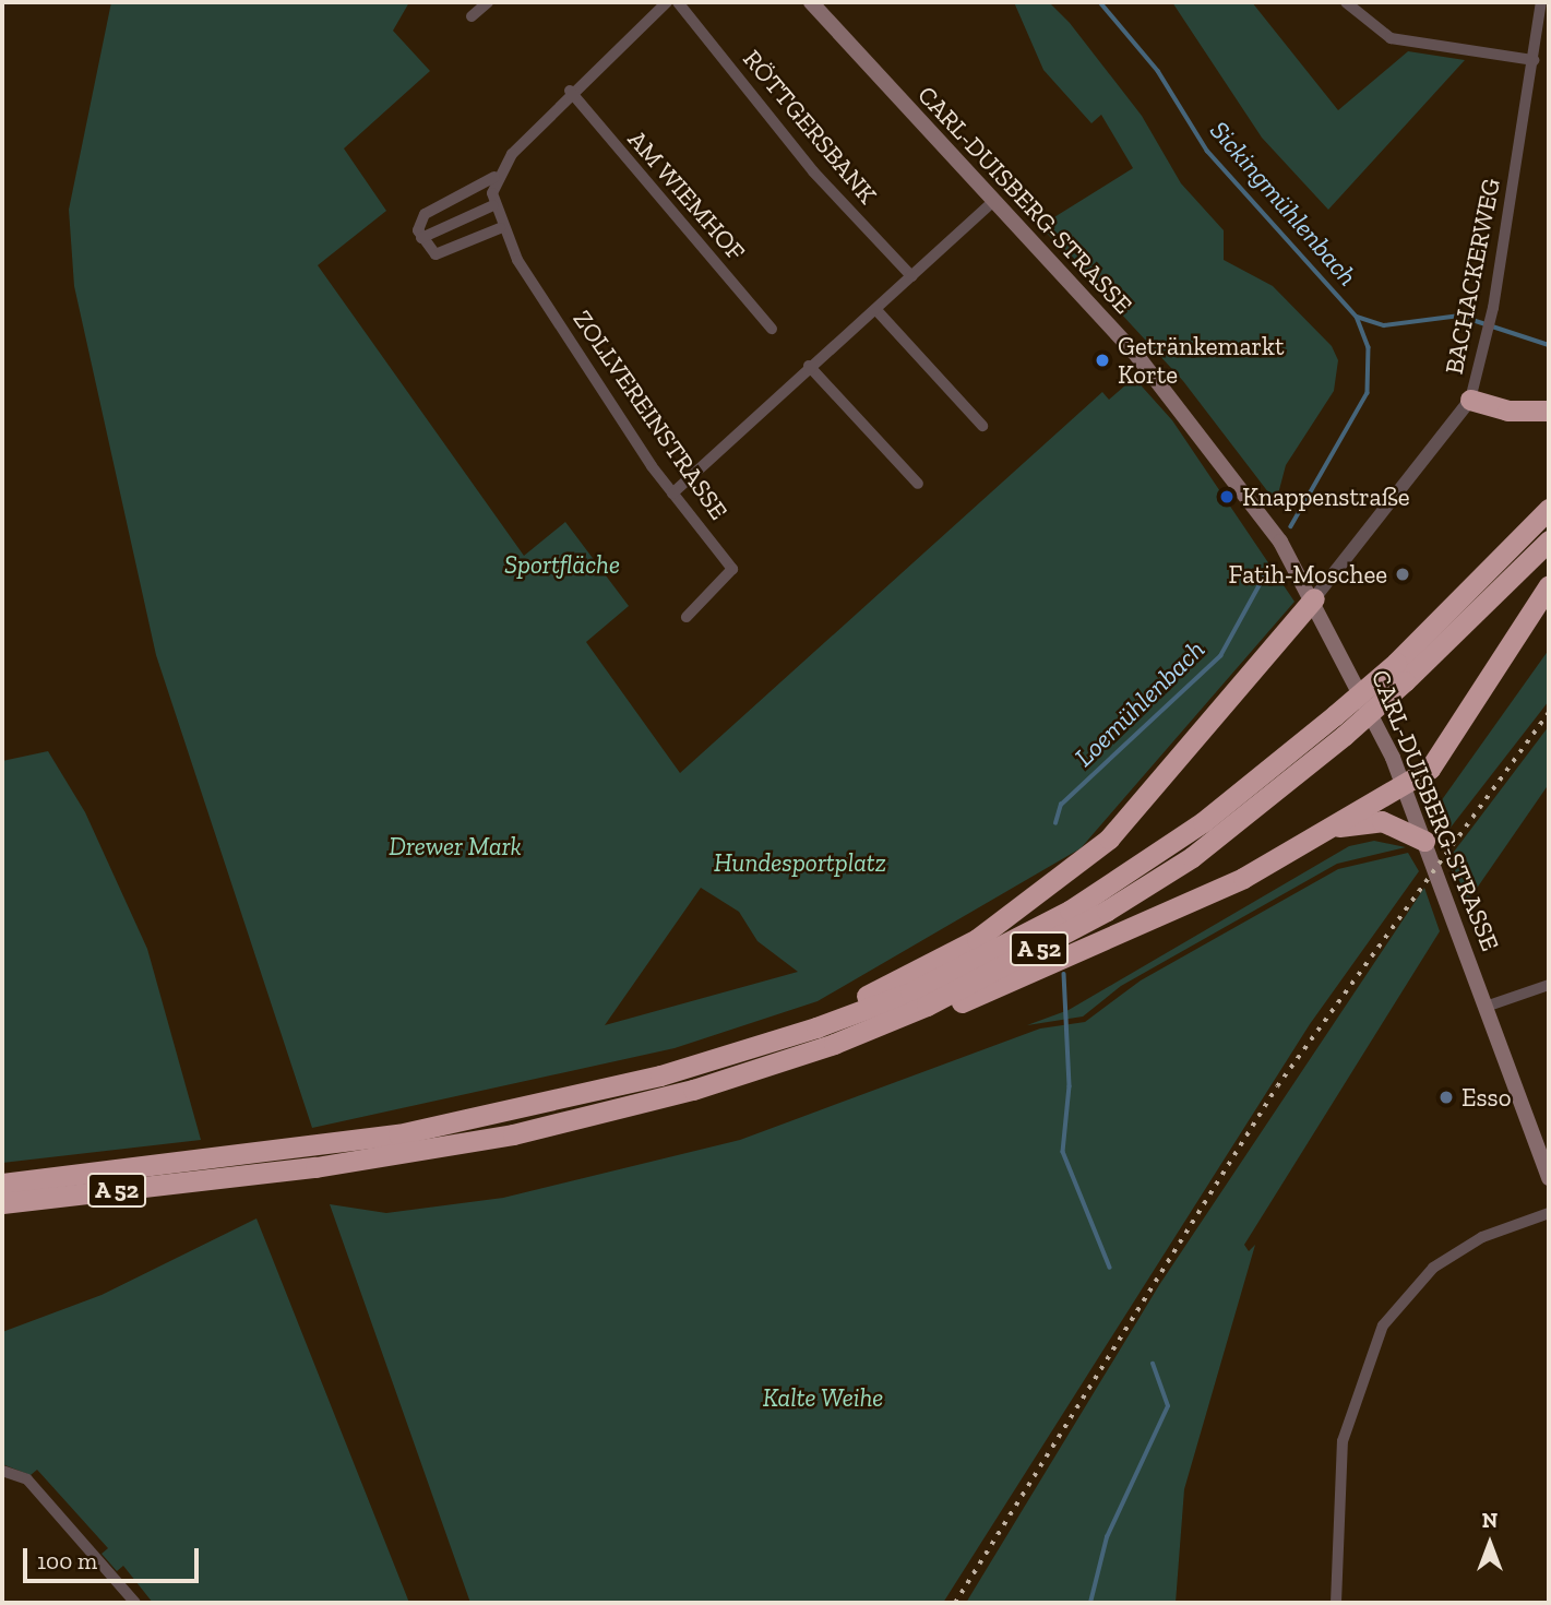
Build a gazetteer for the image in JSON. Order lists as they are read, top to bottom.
{
  "streets": {
    "highway": ["A 52"],
    "main road": ["CARL-DUISBERG-STRASSE"],
    "street": [
      "RÖTTGERSBANK",
      "AM WIEMHOF",
      "BACHACKERWEG",
      "ZOLLVEREINSTRASSE"
    ]
  },
  "crossings": [
    ["CARL-DUISBERG-STRASSE", "BACHACKERWEG"]
  ],
  "water": ["Sickingmühlenbach", "Loemühlenbach"],
  "parks": [
    "Sportfläche",
    "Drewer Mark",
    "Hundesportplatz",
    "Kalte Weihe"
  ],
  "places": [
    "Getränkemarkt Korte",
    "Knappenstraße",
    "Fatih-Moschee",
    "Esso"
  ],
  "scale_bar": "100 m",
  "north": "top"
}
